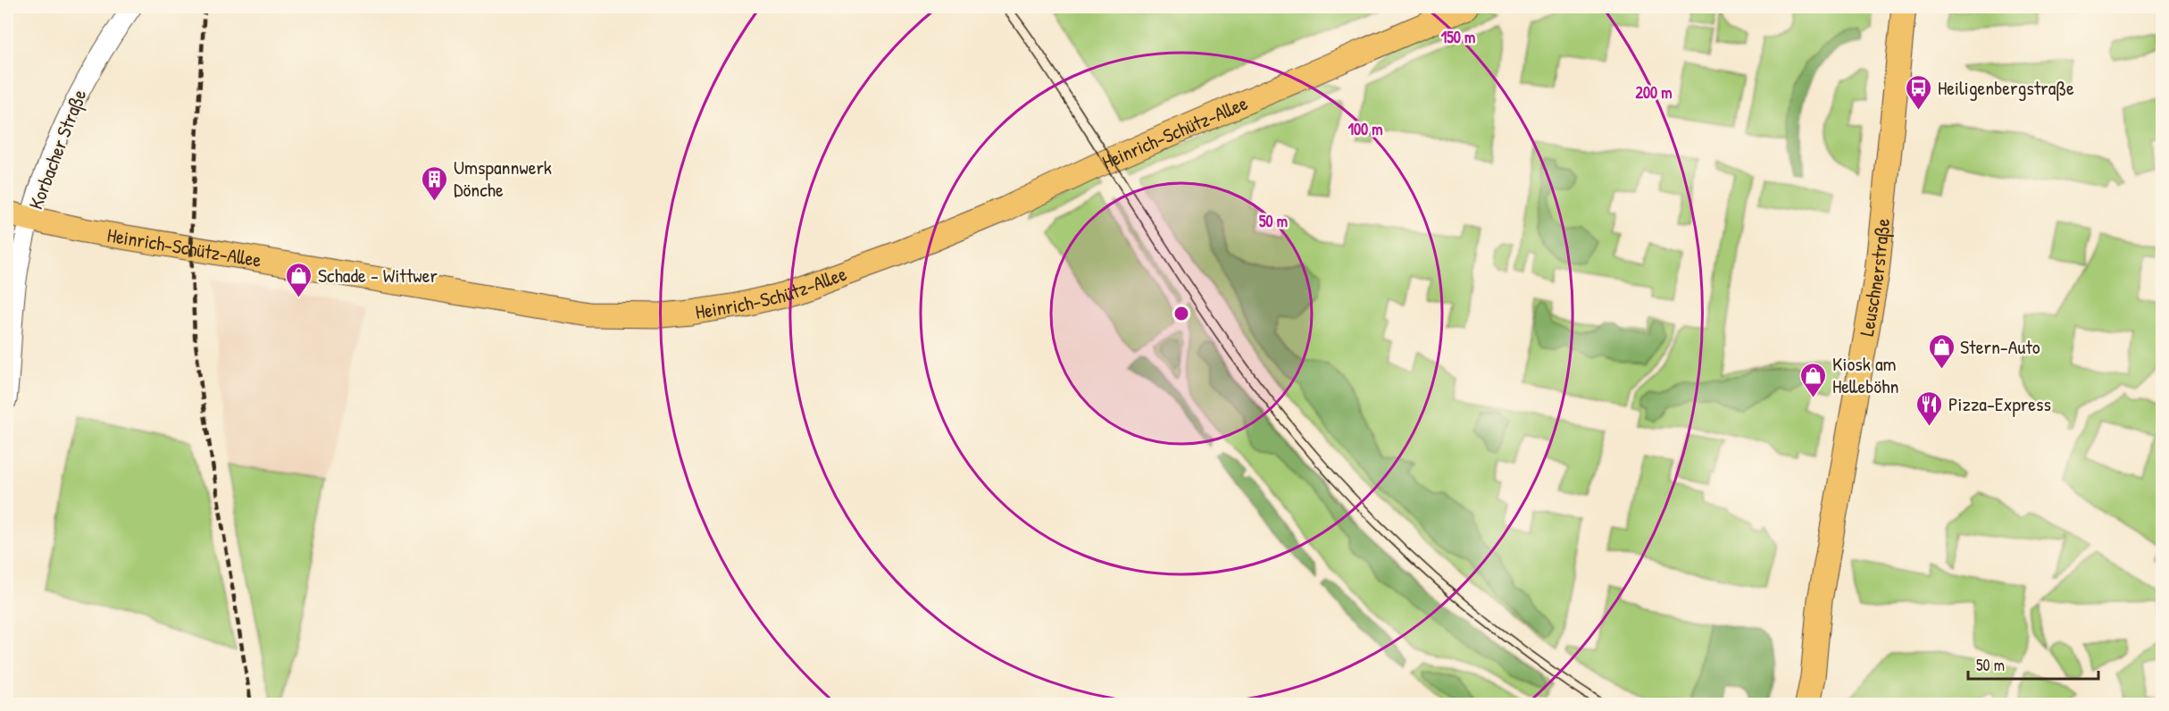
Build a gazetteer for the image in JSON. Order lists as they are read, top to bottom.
{
  "streets": {
    "main road": ["Heinrich-Schütz-Allee", "Leuschnerstraße"],
    "street": ["Korbacher Straße"]
  },
  "crossings": [
    ["Heinrich-Schütz-Allee", "Korbacher Straße"]
  ],
  "places": {
    "bus stop": ["Heiligenbergstraße"],
    "building": ["Umspannwerk Dönche"],
    "shop": ["Schade - Wittwer", "Stern-Auto", "Kiosk am Helleböhn"],
    "restaurant": ["Pizza-Express"]
  },
  "scale_bar": "50 m",
  "rings": [
    "150 m",
    "200 m",
    "100 m",
    "50 m"
  ]
}
